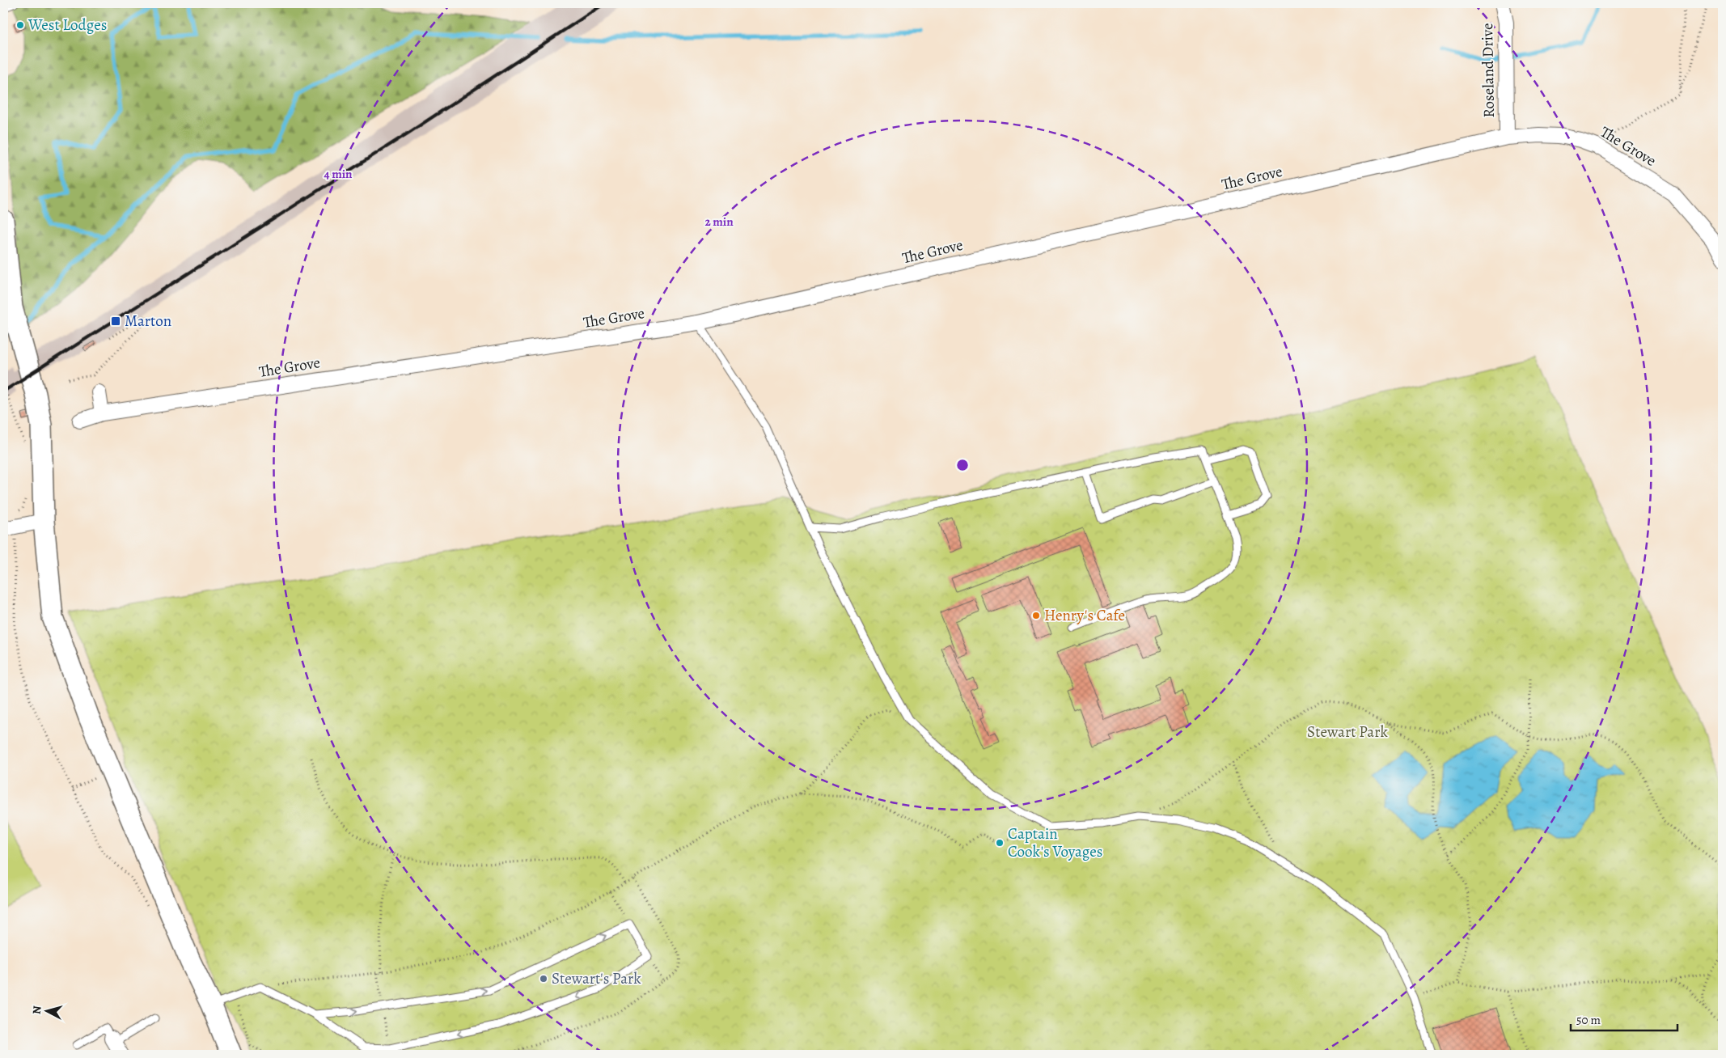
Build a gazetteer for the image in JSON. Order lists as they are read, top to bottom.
{
  "streets": {
    "street": ["Roseland Drive", "The Grove"]
  },
  "crossings": [
    ["Roseland Drive", "The Grove"]
  ],
  "parks": ["Stewart Park"],
  "places": {
    "other": [
      "West Lodges",
      "Henry's Cafe",
      "Captain Cook's Voyages",
      "Stewart's Park"
    ],
    "transit": ["Marton"]
  },
  "scale_bar": "50 m",
  "north": "left",
  "rings": ["4 min", "2 min"]
}
